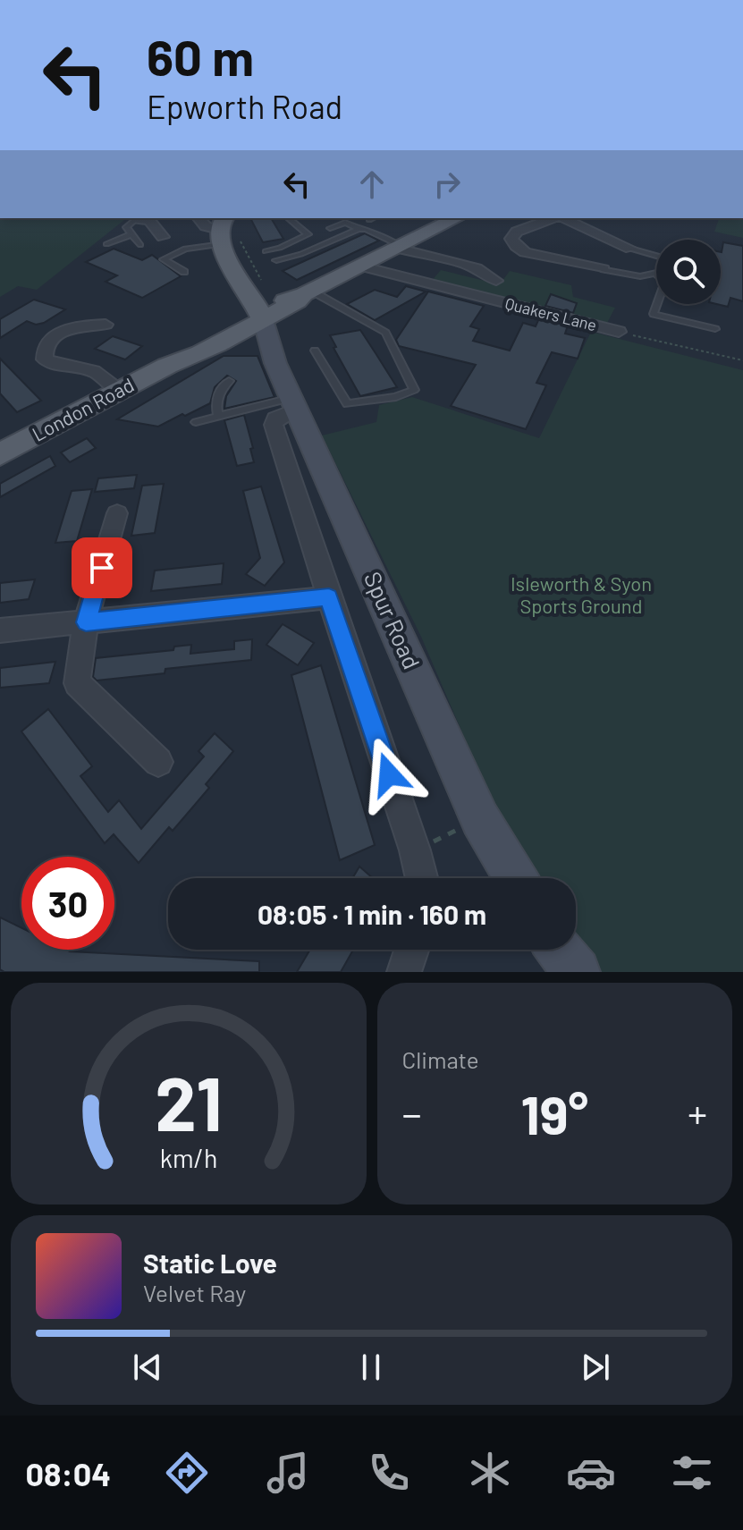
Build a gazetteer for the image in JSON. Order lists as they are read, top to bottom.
{
  "streets": {
    "main road": ["London Road", "Spur Road"],
    "street": ["Quakers Lane"]
  },
  "crossings": [
    ["Quakers Lane", "London Road"],
    ["London Road", "Spur Road"]
  ],
  "parks": ["Isleworth & Syon Sports Ground"],
  "page": {
    "turn": ["60 m", "Epworth Road"],
    "limit": "30",
    "trip": "08:05 · 1 min · 160 m",
    "tile": "Climate",
    "heat": ["−", "19°", "+"],
    "song": ["Static Love", "Velvet Ray"],
    "tabs": "08:04",
    "gauge": ["21", "km/h"]
  }
}
